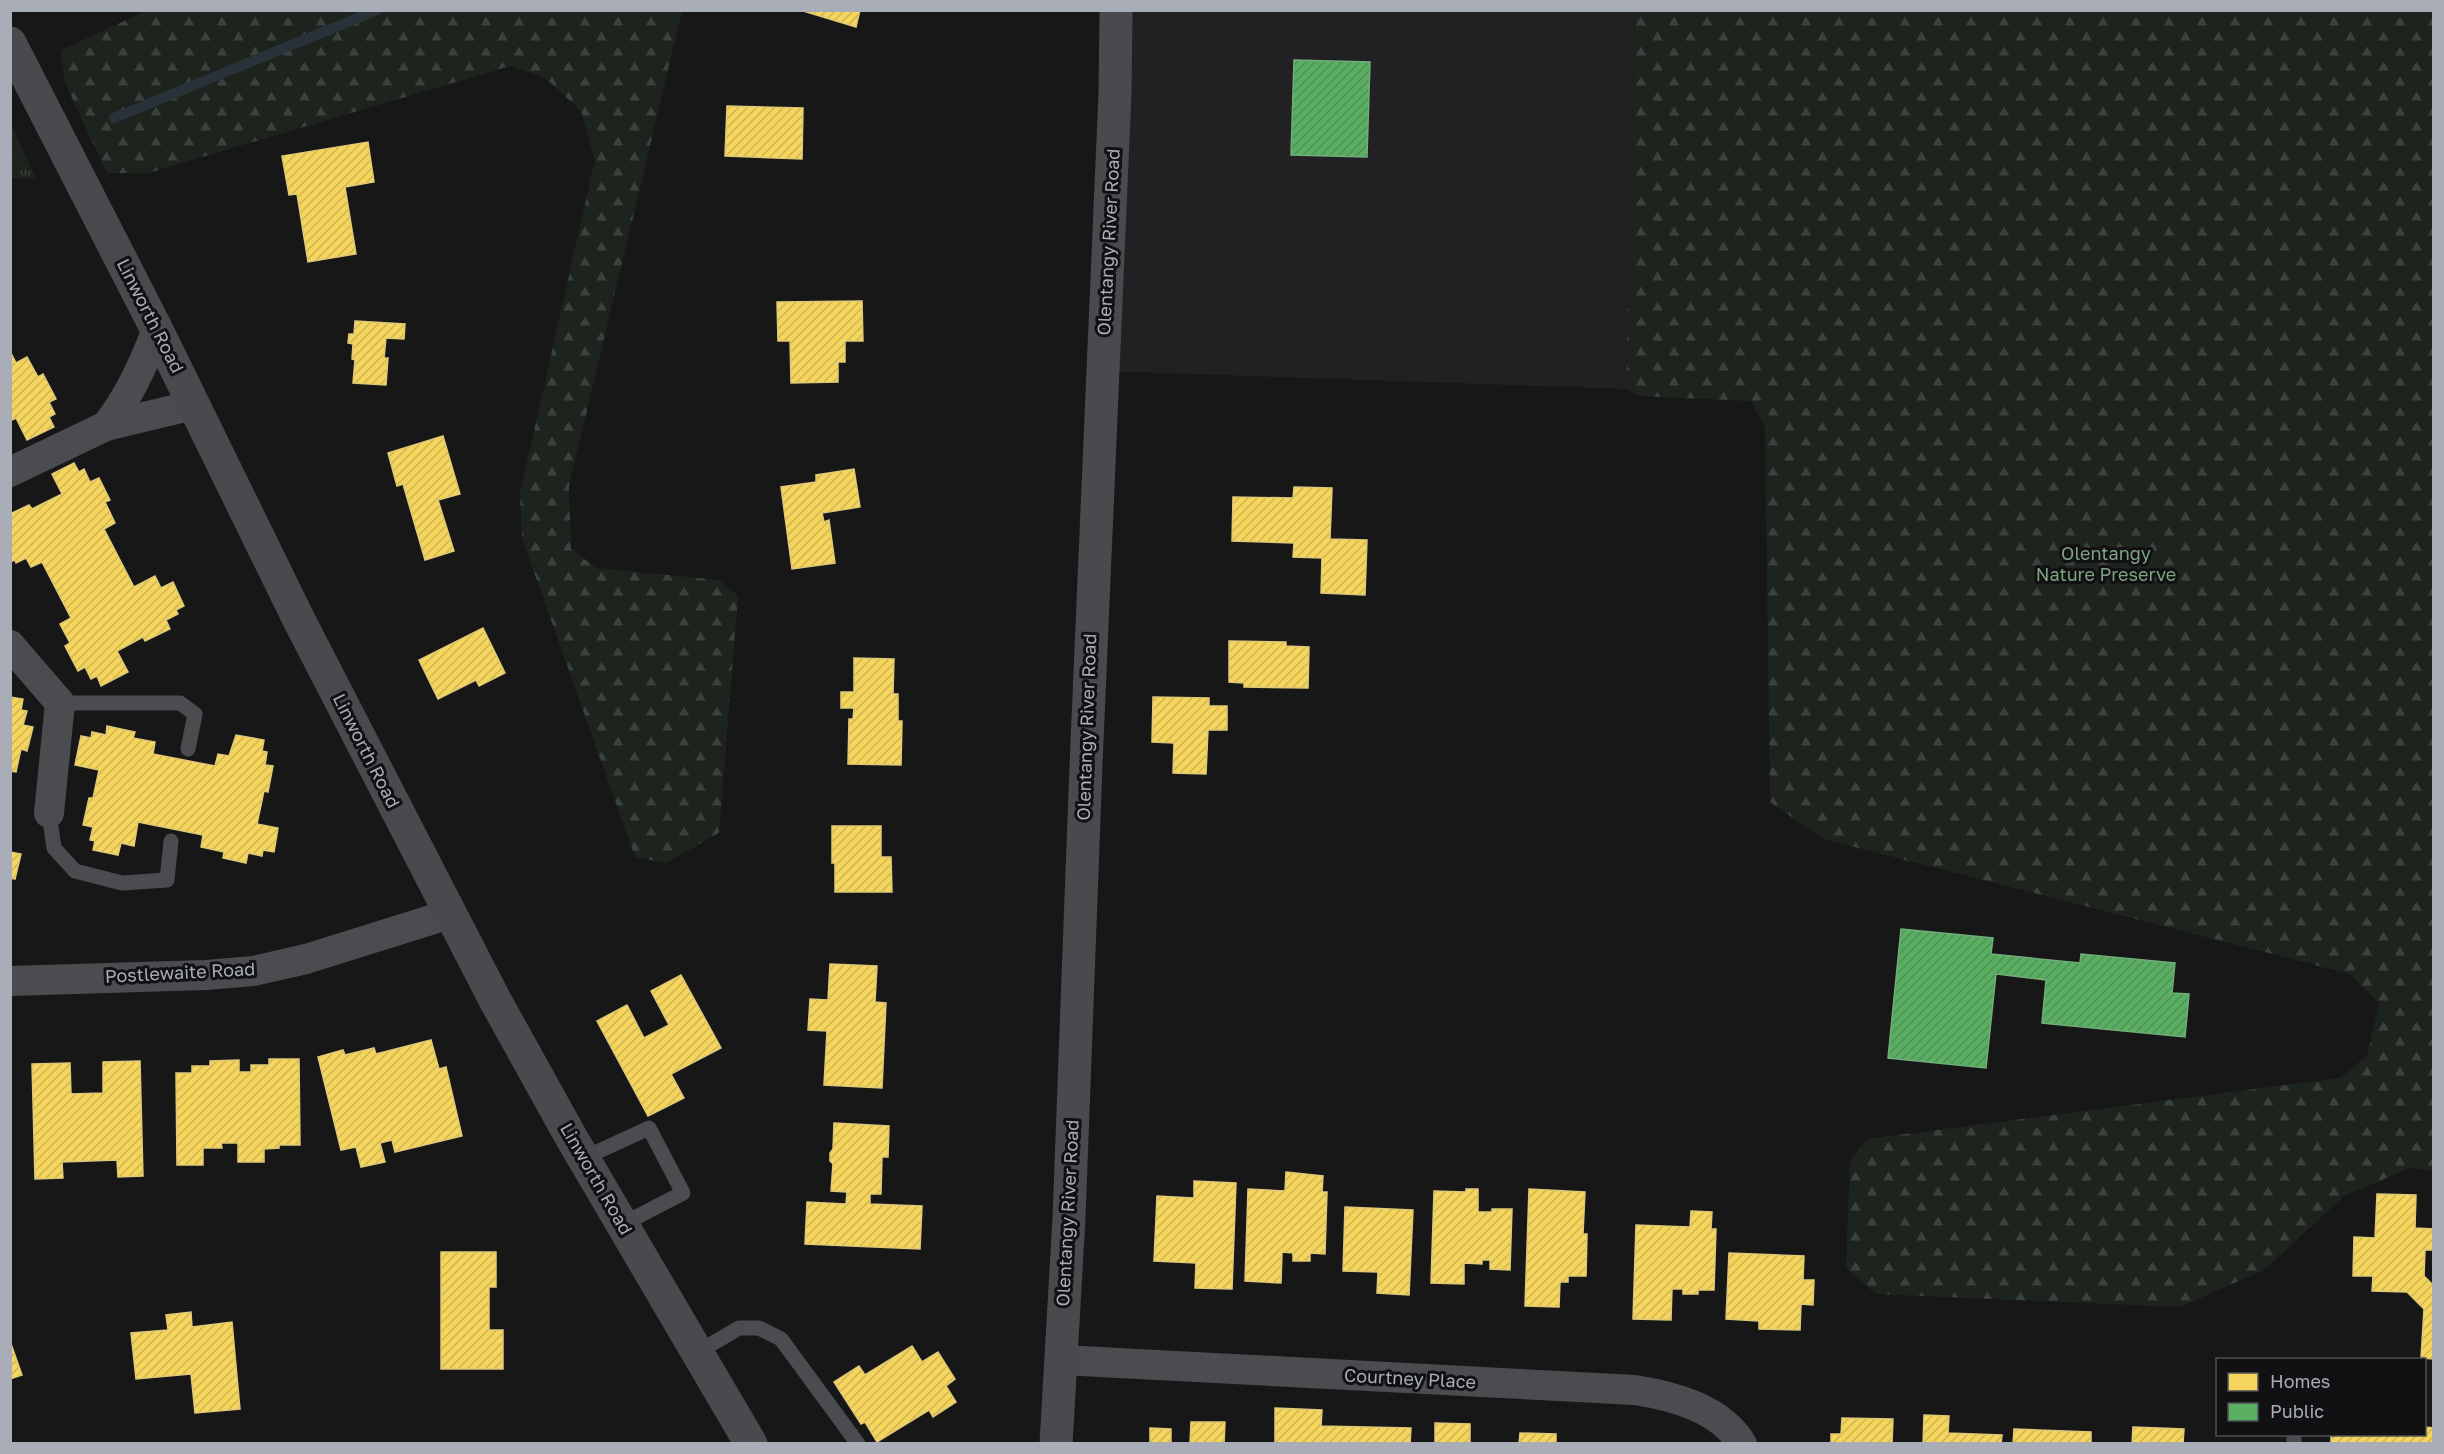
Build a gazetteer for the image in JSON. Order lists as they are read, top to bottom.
{
  "streets": {
    "main road": ["Olentangy River Road", "Linworth Road"],
    "street": ["Postlewaite Road", "Courtney Place"]
  },
  "crossings": [
    ["Olentangy River Road", "Courtney Place"],
    ["Linworth Road", "Postlewaite Road"]
  ],
  "parks": ["Olentangy Nature Preserve"],
  "legend": ["Homes", "Public"]
}
